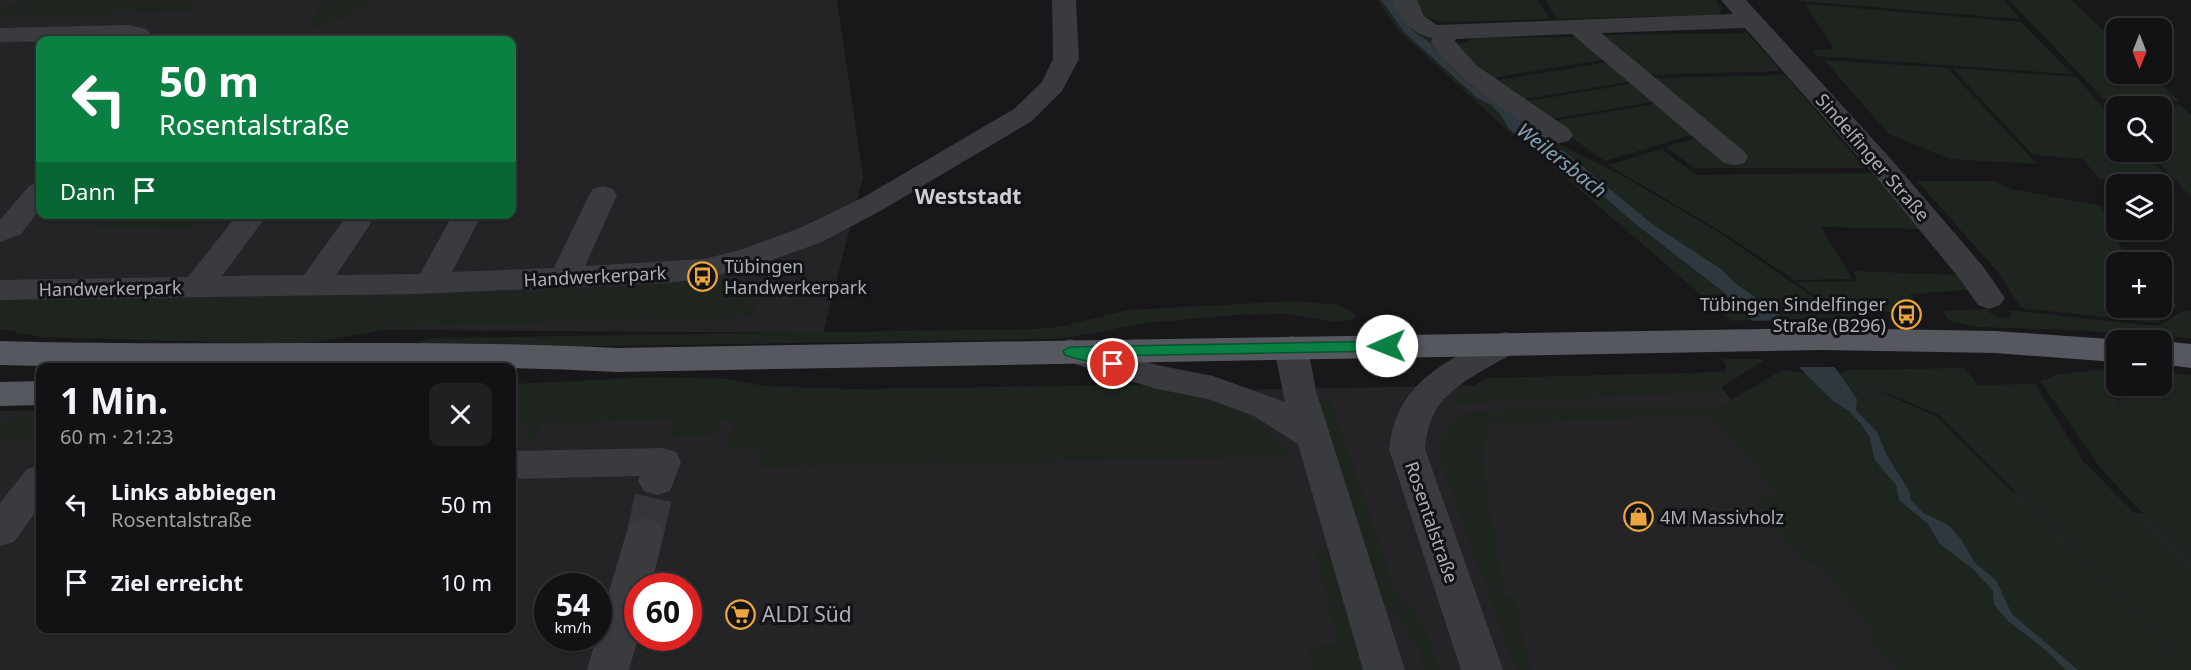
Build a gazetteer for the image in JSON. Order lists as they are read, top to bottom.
{
  "streets": {
    "street": ["Sindelfinger Straße", "Handwerkerpark", "Rosentalstraße"]
  },
  "districts": ["Weststadt"],
  "water": ["Weilersbach"],
  "places": {
    "bus stop": ["Tübingen Handwerkerpark", "Tübingen Sindelfinger Straße (B296)"],
    "shop": ["4M Massivholz"],
    "supermarket": ["ALDI Süd"]
  },
  "north": "bottom",
  "page": {
    "map_buttons": ["+", "−"],
    "turn": ["50 m", "Rosentalstraße"],
    "then": "Dann",
    "heading": ["1 Min.", "60 m · 21:23"],
    "list": [
      {
        "name": "Links abbiegen",
        "note": "Rosentalstraße",
        "value": "50 m"
      },
      {
        "name": "Ziel erreicht",
        "value": "10 m"
      }
    ],
    "speed": "54 km/h",
    "limit": "60"
  }
}
